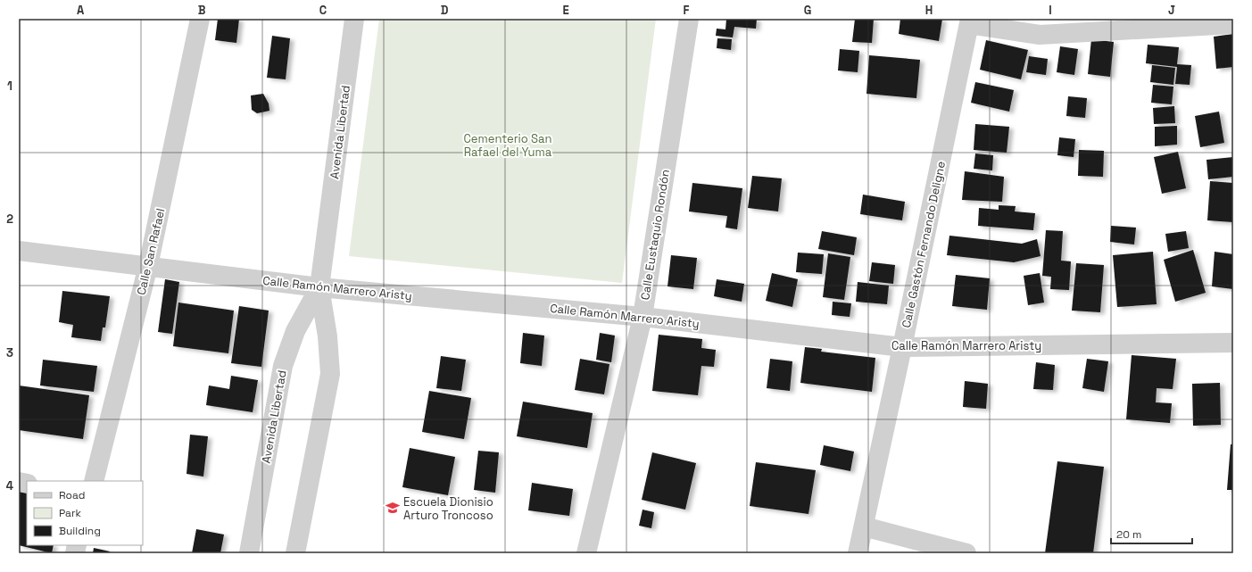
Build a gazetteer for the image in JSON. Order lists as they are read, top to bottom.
{
  "streets": {
    "street": [
      "Avenida Libertad",
      "Calle Eustaquio Rondón",
      "Calle Gastón Fernando Deligne",
      "Calle San Rafael",
      "Calle Ramón Marrero Aristy"
    ]
  },
  "crossings": [
    ["Avenida Libertad", "Calle Ramón Marrero Aristy"],
    ["Calle Eustaquio Rondón", "Calle Ramón Marrero Aristy"],
    ["Calle Gastón Fernando Deligne", "Calle Ramón Marrero Aristy"],
    ["Calle San Rafael", "Calle Ramón Marrero Aristy"]
  ],
  "parks": ["Cementerio San Rafael del Yuma"],
  "places": {
    "school or university": ["Escuela Dionisio Arturo Troncoso"]
  },
  "legend": ["Road", "Park", "Building"],
  "scale_bar": "20 m",
  "grid": {
    "columns": [
      "A",
      "B",
      "C",
      "D",
      "E",
      "F",
      "G",
      "H",
      "I",
      "J"
    ],
    "rows": [
      "1",
      "2",
      "3",
      "4"
    ]
  }
}
